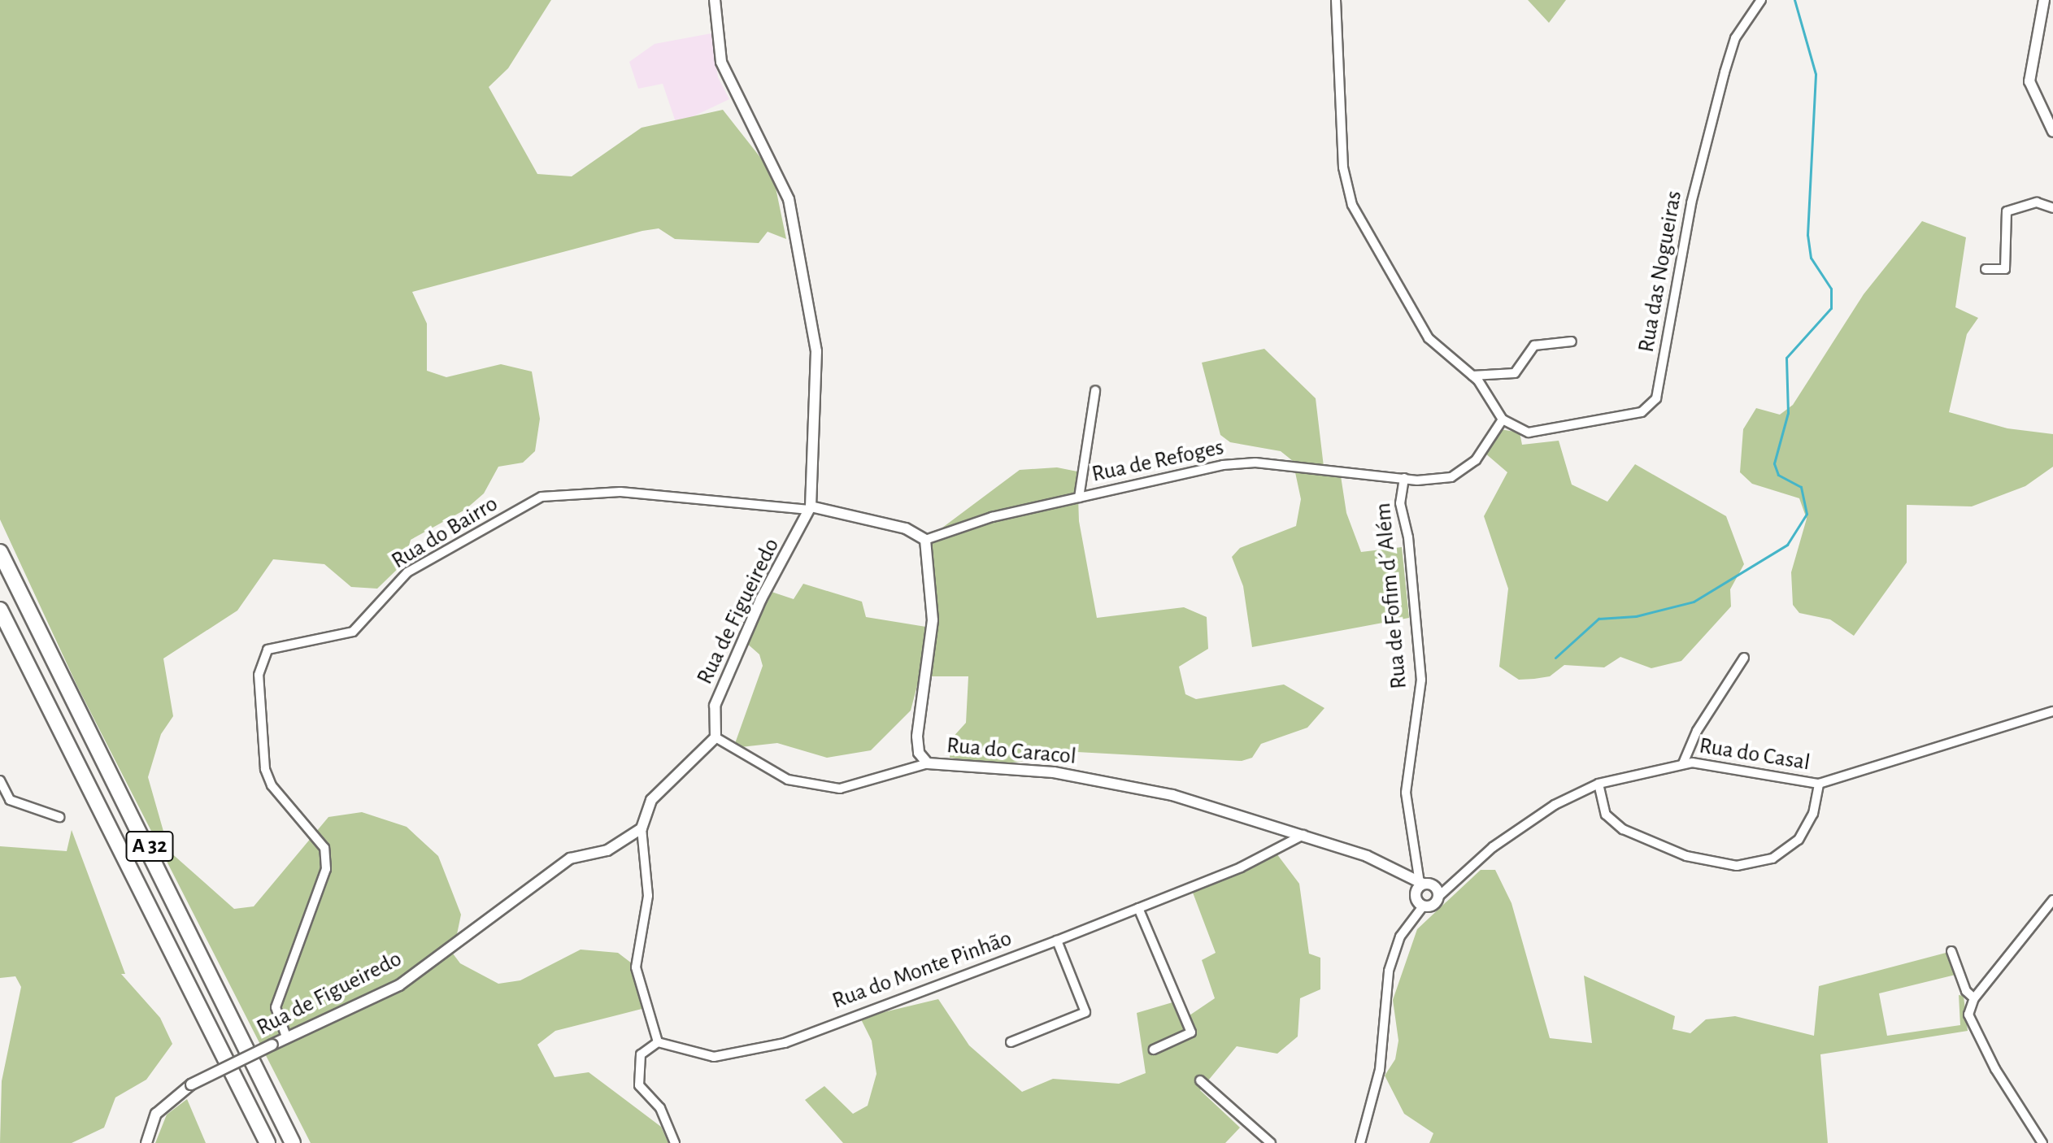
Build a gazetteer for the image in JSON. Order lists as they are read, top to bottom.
{
  "streets": {
    "highway": ["A 32"],
    "street": [
      "Rua das Nogueiras",
      "Rua de Refoges",
      "Rua do Bairro",
      "Rua de Fofim d´Além",
      "Rua de Figueiredo",
      "Rua do Caracol",
      "Rua do Casal",
      "Rua do Monte Pinhão"
    ]
  },
  "crossings": [
    ["Rua das Nogueiras", "Rua de Fofim d´Além"],
    ["Rua de Refoges", "Rua de Fofim d´Além"],
    ["Rua de Refoges", "Rua do Caracol"],
    ["Rua do Bairro", "Rua de Figueiredo"],
    ["Rua de Fofim d´Além", "Rua do Caracol"],
    ["Rua de Fofim d´Além", "Rua do Casal"],
    ["Rua do Caracol", "Rua do Casal"],
    ["Rua do Caracol", "Rua do Monte Pinhão"]
  ]
}
